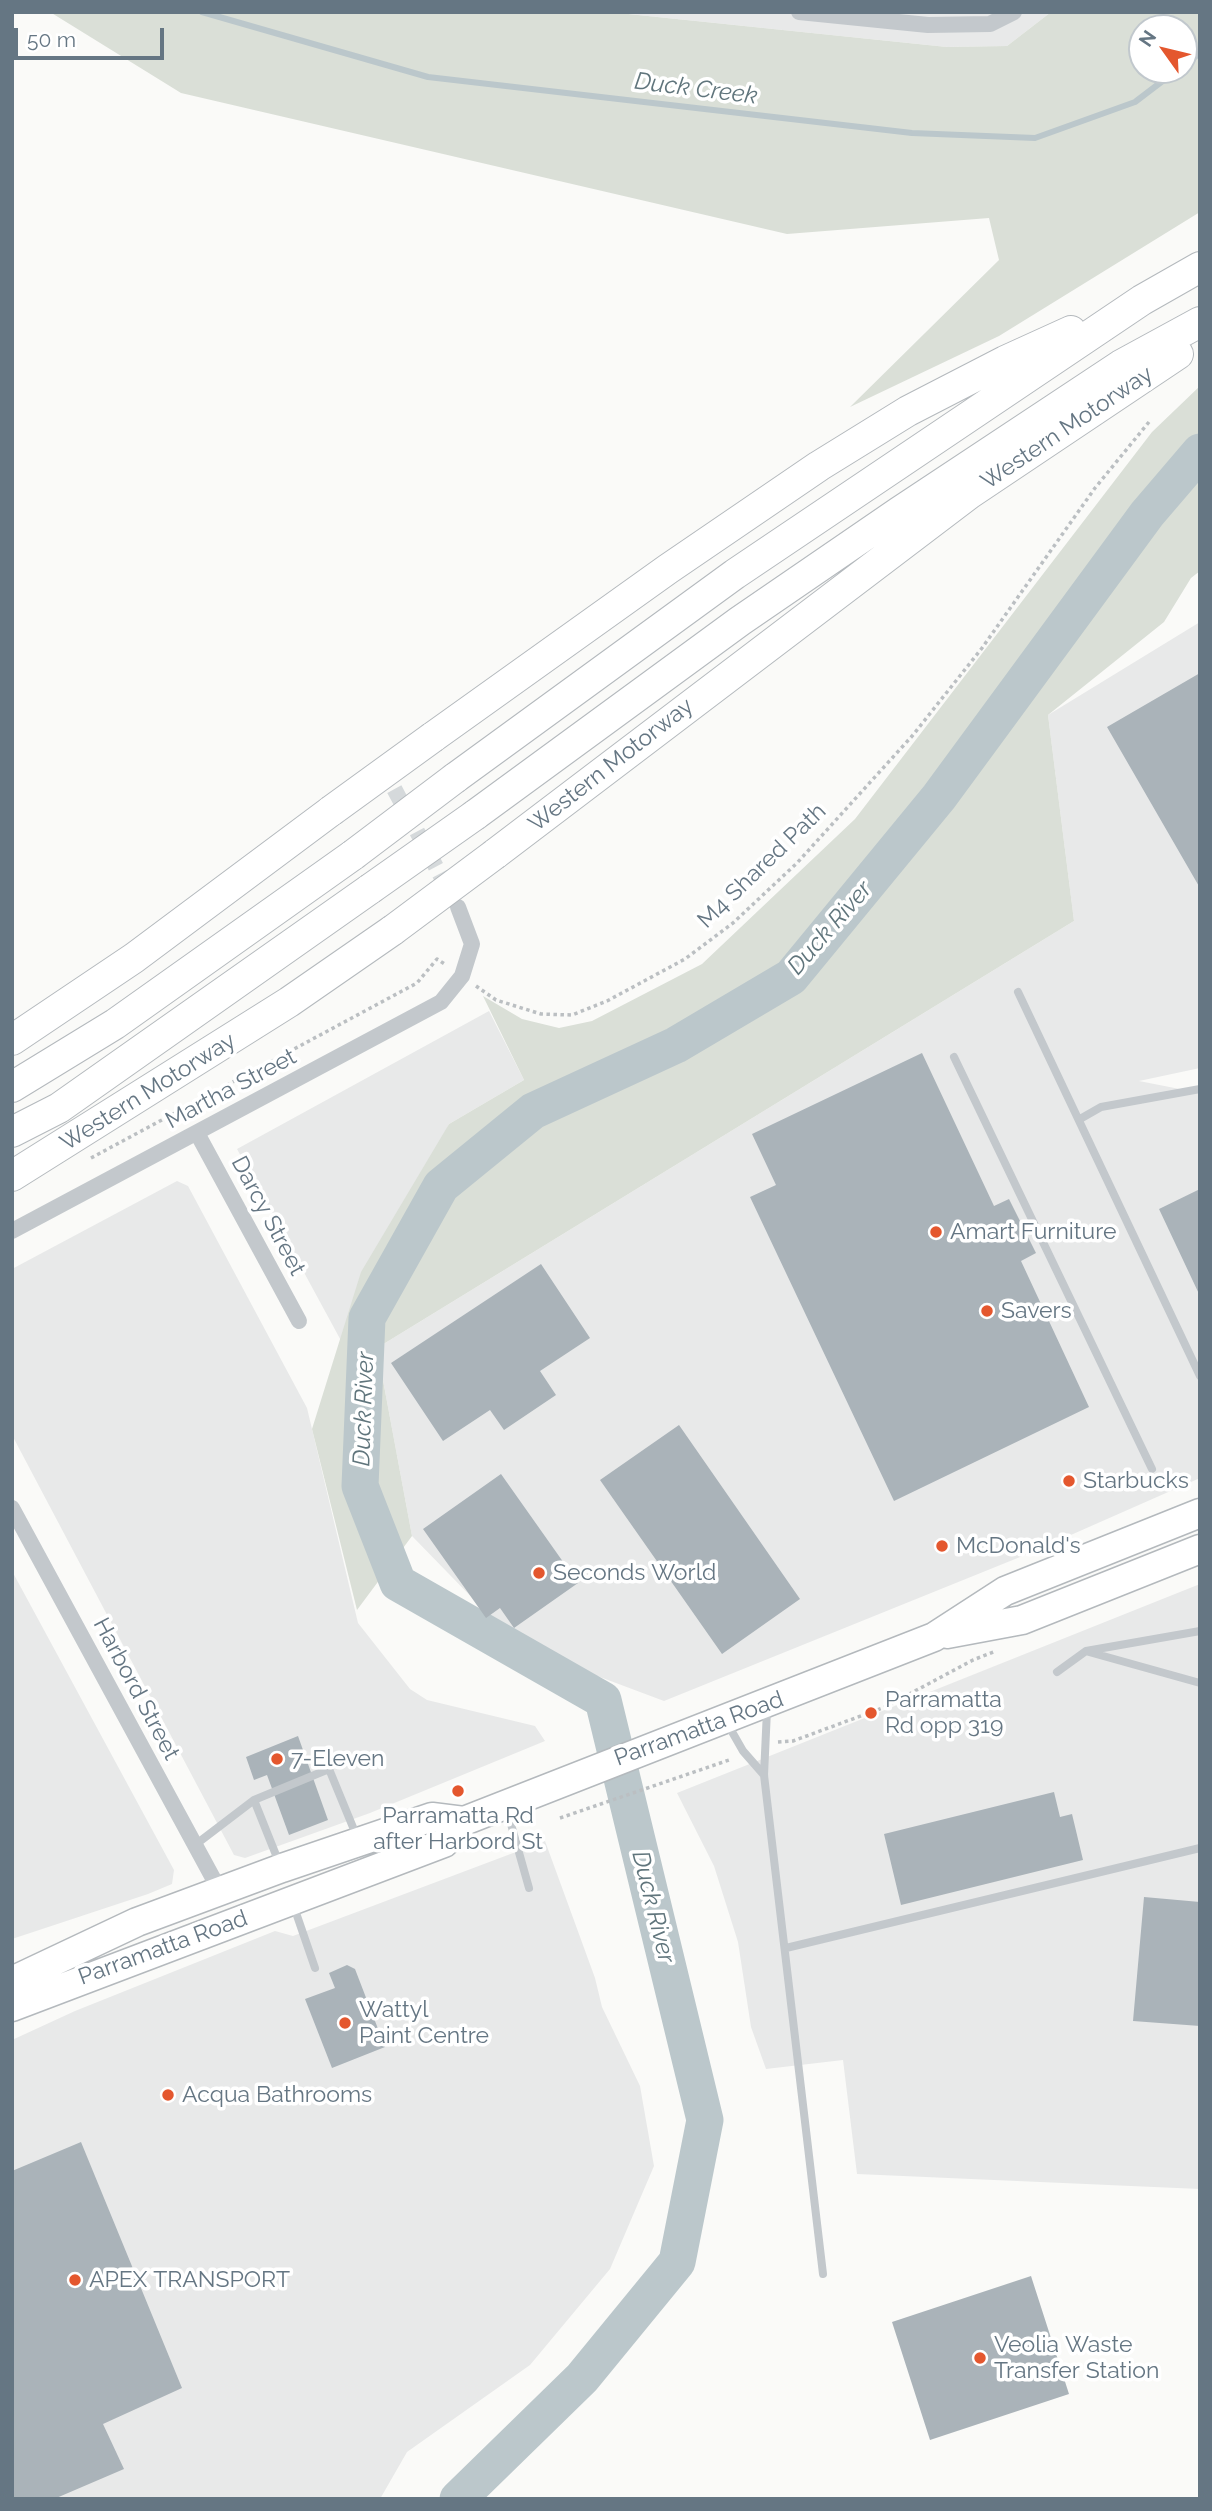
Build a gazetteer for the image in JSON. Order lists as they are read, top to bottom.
{
  "streets": {
    "highway": ["Western Motorway", "Parramatta Road"],
    "street": ["Martha Street", "Darcy Street", "Harbord Street"],
    "path": ["M4 Shared Path"]
  },
  "crossings": [
    ["M4 Shared Path", "Martha Street"],
    ["Martha Street", "Darcy Street"],
    ["Harbord Street", "Parramatta Road"]
  ],
  "water": ["Duck Creek", "Duck River"],
  "places": [
    "Amart Furniture",
    "Savers",
    "Starbucks",
    "McDonald's",
    "Seconds World",
    "Parramatta Rd opp 319",
    "7-Eleven",
    "Parramatta Rd after Harbord St",
    "Wattyl Paint Centre",
    "Acqua Bathrooms",
    "APEX TRANSPORT",
    "Veolia Waste Transfer Station"
  ],
  "scale_bar": "50 m",
  "north": "top left"
}
